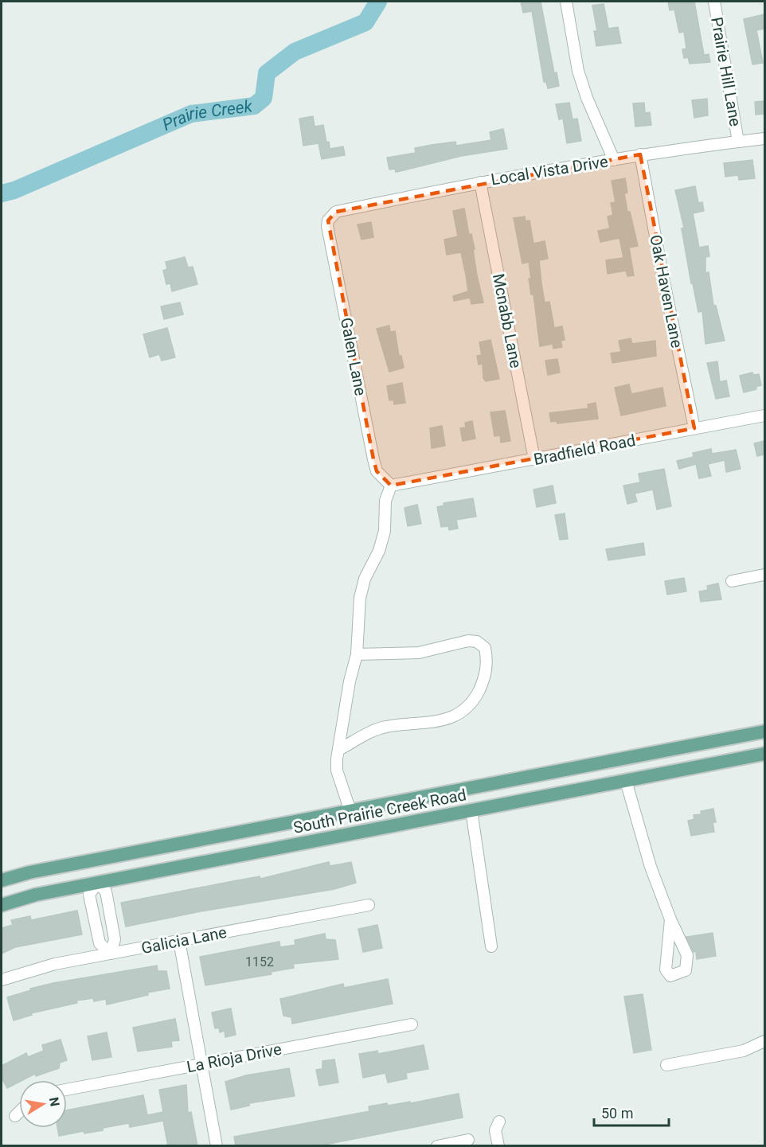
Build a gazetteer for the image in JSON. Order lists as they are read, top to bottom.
{
  "streets": {
    "main road": ["South Prairie Creek Road"],
    "street": [
      "Prairie Hill Lane",
      "Local Vista Drive",
      "Oak Haven Lane",
      "Mcnabb Lane",
      "Galen Lane",
      "Bradfield Road",
      "Galicia Lane",
      "La Rioja Drive"
    ]
  },
  "crossings": [
    ["Prairie Hill Lane", "Local Vista Drive"],
    ["Local Vista Drive", "Oak Haven Lane"],
    ["Local Vista Drive", "Mcnabb Lane"],
    ["Local Vista Drive", "Galen Lane"],
    ["Oak Haven Lane", "Bradfield Road"],
    ["Mcnabb Lane", "Bradfield Road"],
    ["Galen Lane", "Bradfield Road"]
  ],
  "water": ["Prairie Creek"],
  "house_numbers": ["1152"],
  "scale_bar": "50 m",
  "north": "right"
}
